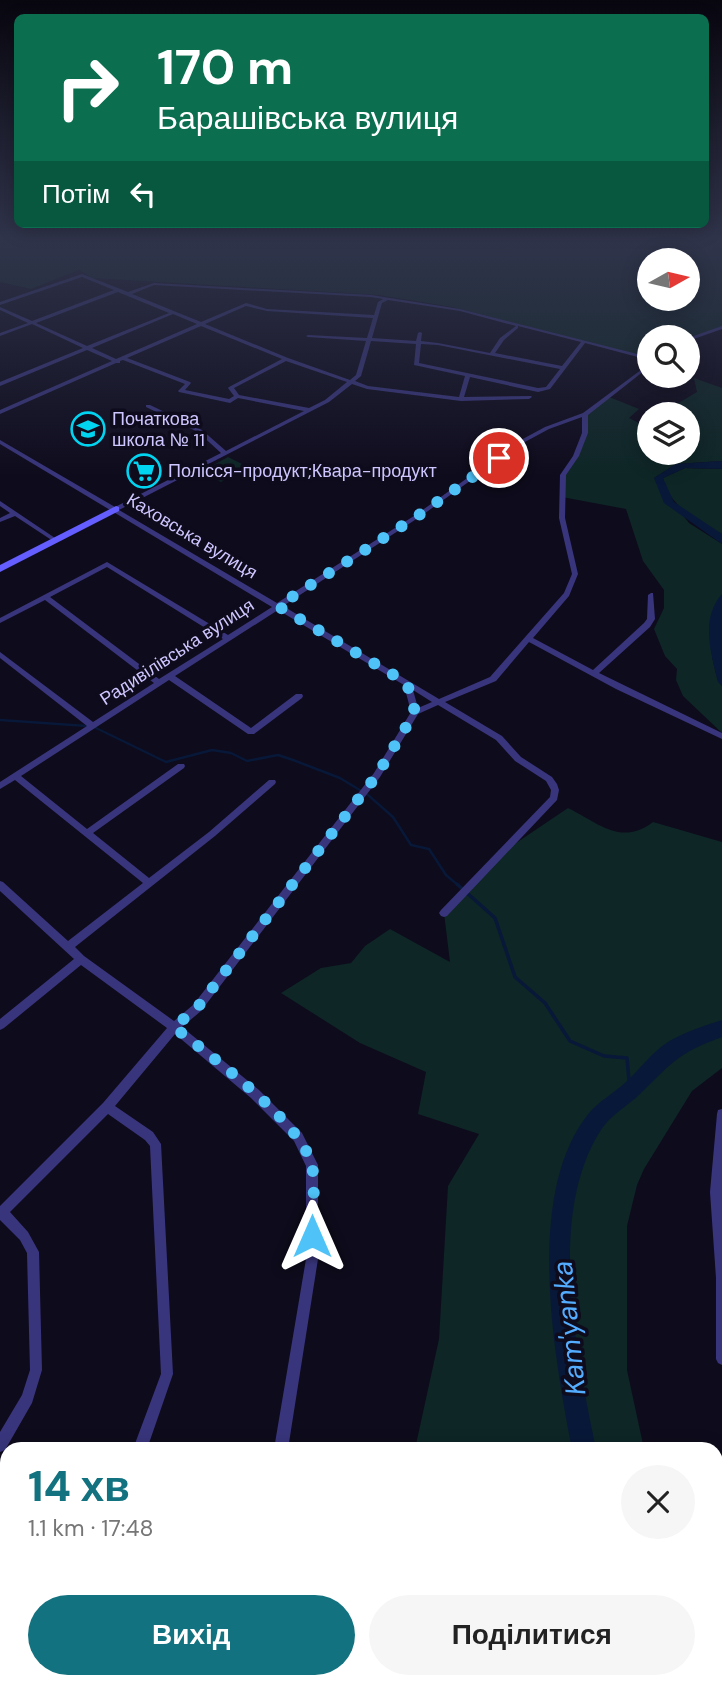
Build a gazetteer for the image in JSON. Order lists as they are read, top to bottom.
{
  "streets": {
    "street": ["Каховська вулиця", "Радивілівська вулиця"]
  },
  "crossings": [
    ["Каховська вулиця", "Радивілівська вулиця"]
  ],
  "water": ["Kam'yanka"],
  "places": {
    "school or university": ["Початкова школа № 11"],
    "supermarket": ["Полісся-продукт;Квара-продукт"]
  },
  "north": "right",
  "page": {
    "turn": ["170 m", "Барашівська вулиця"],
    "then": "Потім",
    "heading": ["14 хв", "1.1 km · 17:48"],
    "buttons": ["Вихід", "Поділитися"]
  }
}
